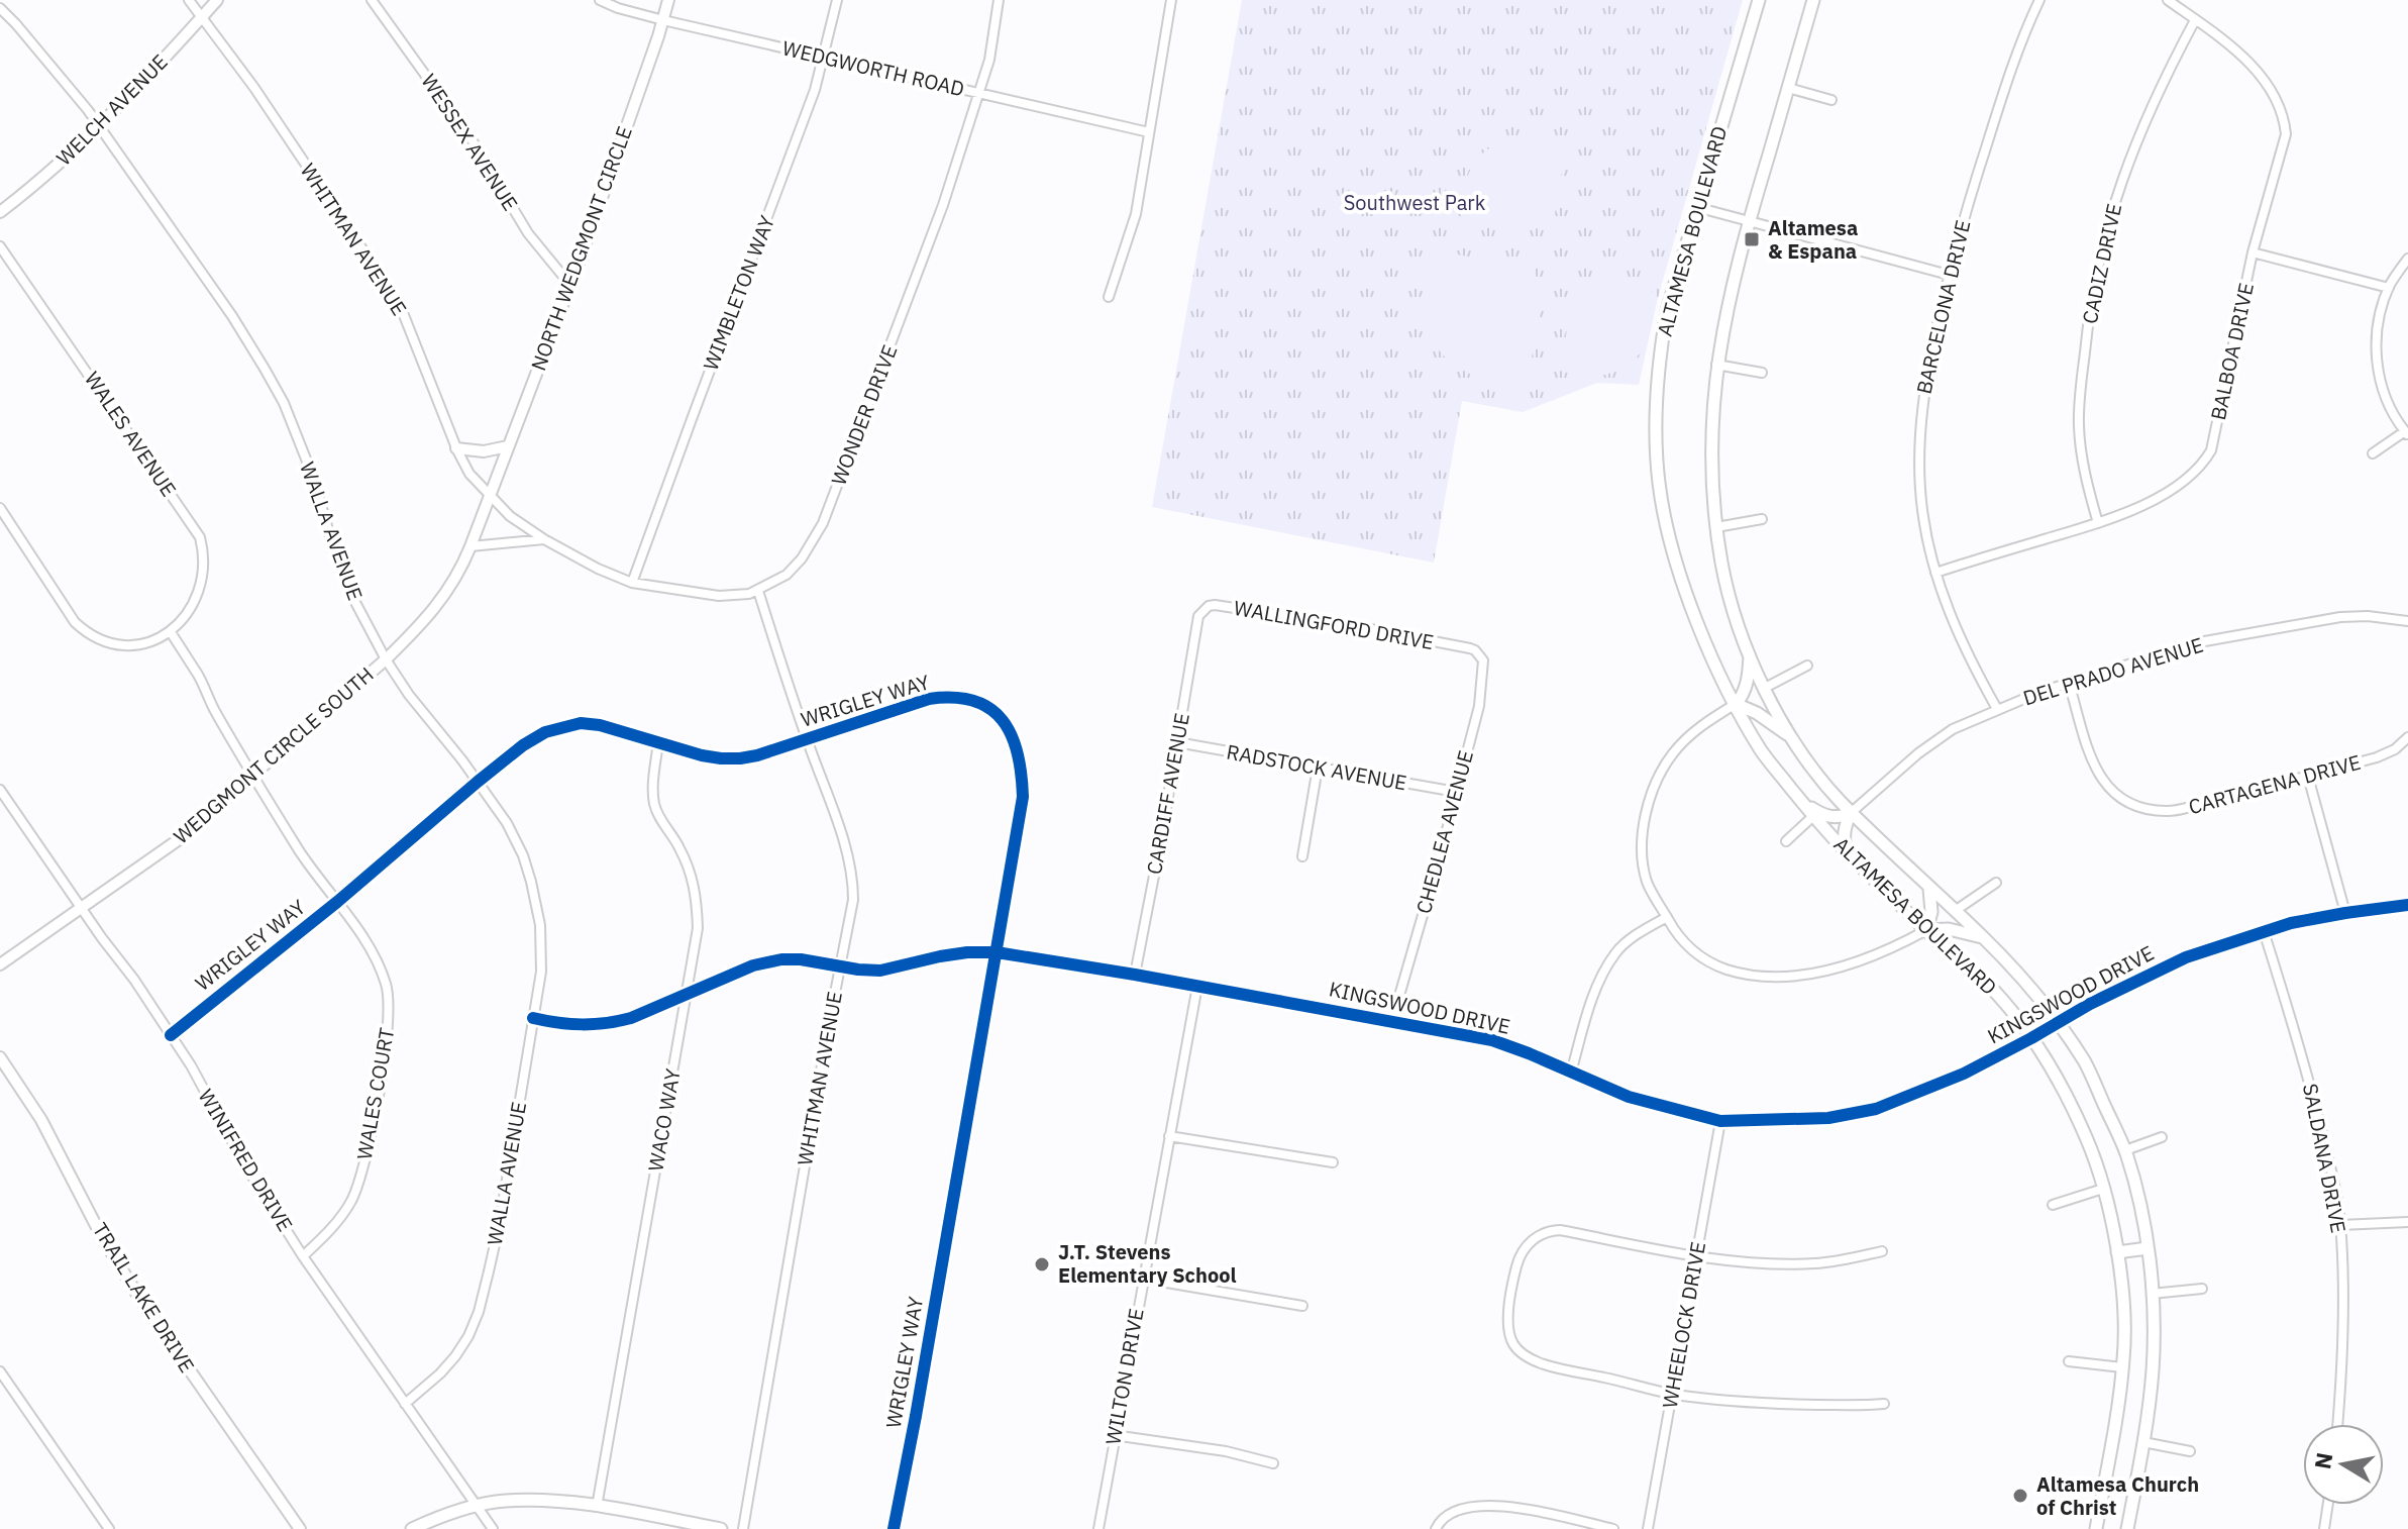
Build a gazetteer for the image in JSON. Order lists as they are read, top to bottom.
{
  "streets": {
    "main road": ["ALTAMESA BOULEVARD"],
    "street": [
      "WEDGWORTH ROAD",
      "WELCH AVENUE",
      "WESSEX AVENUE",
      "WHITMAN AVENUE",
      "NORTH WEDGMONT CIRCLE",
      "CADIZ DRIVE",
      "WIMBLETON WAY",
      "BARCELONA DRIVE",
      "BALBOA DRIVE",
      "WONDER DRIVE",
      "WALES AVENUE",
      "WALLA AVENUE",
      "WALLINGFORD DRIVE",
      "DEL PRADO AVENUE",
      "WRIGLEY WAY",
      "WEDGMONT CIRCLE SOUTH",
      "RADSTOCK AVENUE",
      "CARTAGENA DRIVE",
      "CARDIFF AVENUE",
      "CHEDLEA AVENUE",
      "KINGSWOOD DRIVE",
      "WALES COURT",
      "WACO WAY",
      "SALDANA DRIVE",
      "WINIFRED DRIVE",
      "TRAIL LAKE DRIVE",
      "WHEELOCK DRIVE",
      "WILTON DRIVE"
    ]
  },
  "crossings": [
    ["WEDGWORTH ROAD", "NORTH WEDGMONT CIRCLE"],
    ["WEDGWORTH ROAD", "WIMBLETON WAY"],
    ["WEDGWORTH ROAD", "WONDER DRIVE"],
    ["WELCH AVENUE", "WHITMAN AVENUE"],
    ["WELCH AVENUE", "WALLA AVENUE"],
    ["WESSEX AVENUE", "NORTH WEDGMONT CIRCLE"],
    ["ALTAMESA BOULEVARD", "DEL PRADO AVENUE"],
    ["ALTAMESA BOULEVARD", "KINGSWOOD DRIVE"],
    ["WHITMAN AVENUE", "NORTH WEDGMONT CIRCLE"],
    ["WHITMAN AVENUE", "WONDER DRIVE"],
    ["WHITMAN AVENUE", "WRIGLEY WAY"],
    ["WHITMAN AVENUE", "WEDGMONT CIRCLE SOUTH"],
    ["WHITMAN AVENUE", "KINGSWOOD DRIVE"],
    ["NORTH WEDGMONT CIRCLE", "WONDER DRIVE"],
    ["NORTH WEDGMONT CIRCLE", "WEDGMONT CIRCLE SOUTH"],
    ["CADIZ DRIVE", "BALBOA DRIVE"],
    ["WIMBLETON WAY", "WONDER DRIVE"],
    ["BARCELONA DRIVE", "BALBOA DRIVE"],
    ["BARCELONA DRIVE", "DEL PRADO AVENUE"],
    ["WONDER DRIVE", "WEDGMONT CIRCLE SOUTH"],
    ["WALES AVENUE", "WALES COURT"],
    ["WALLA AVENUE", "WRIGLEY WAY"],
    ["WALLA AVENUE", "WEDGMONT CIRCLE SOUTH"],
    ["WALLA AVENUE", "KINGSWOOD DRIVE"],
    ["WALLA AVENUE", "WINIFRED DRIVE"],
    ["WALLINGFORD DRIVE", "CARDIFF AVENUE"],
    ["WALLINGFORD DRIVE", "CHEDLEA AVENUE"],
    ["DEL PRADO AVENUE", "CARTAGENA DRIVE"],
    ["WRIGLEY WAY", "KINGSWOOD DRIVE"],
    ["WRIGLEY WAY", "WALES COURT"],
    ["WRIGLEY WAY", "WACO WAY"],
    ["WRIGLEY WAY", "WINIFRED DRIVE"],
    ["WEDGMONT CIRCLE SOUTH", "WALES COURT"],
    ["WEDGMONT CIRCLE SOUTH", "WINIFRED DRIVE"],
    ["RADSTOCK AVENUE", "CARDIFF AVENUE"],
    ["RADSTOCK AVENUE", "CHEDLEA AVENUE"],
    ["CARDIFF AVENUE", "KINGSWOOD DRIVE"],
    ["CHEDLEA AVENUE", "KINGSWOOD DRIVE"],
    ["KINGSWOOD DRIVE", "WACO WAY"],
    ["KINGSWOOD DRIVE", "SALDANA DRIVE"],
    ["KINGSWOOD DRIVE", "WHEELOCK DRIVE"],
    ["KINGSWOOD DRIVE", "WILTON DRIVE"],
    ["WALES COURT", "WINIFRED DRIVE"]
  ],
  "parks": ["Southwest Park"],
  "places": {
    "transit": ["Altamesa & Espana"],
    "other": ["J.T. Stevens Elementary School", "Altamesa Church of Christ"]
  },
  "north": "left"
}
